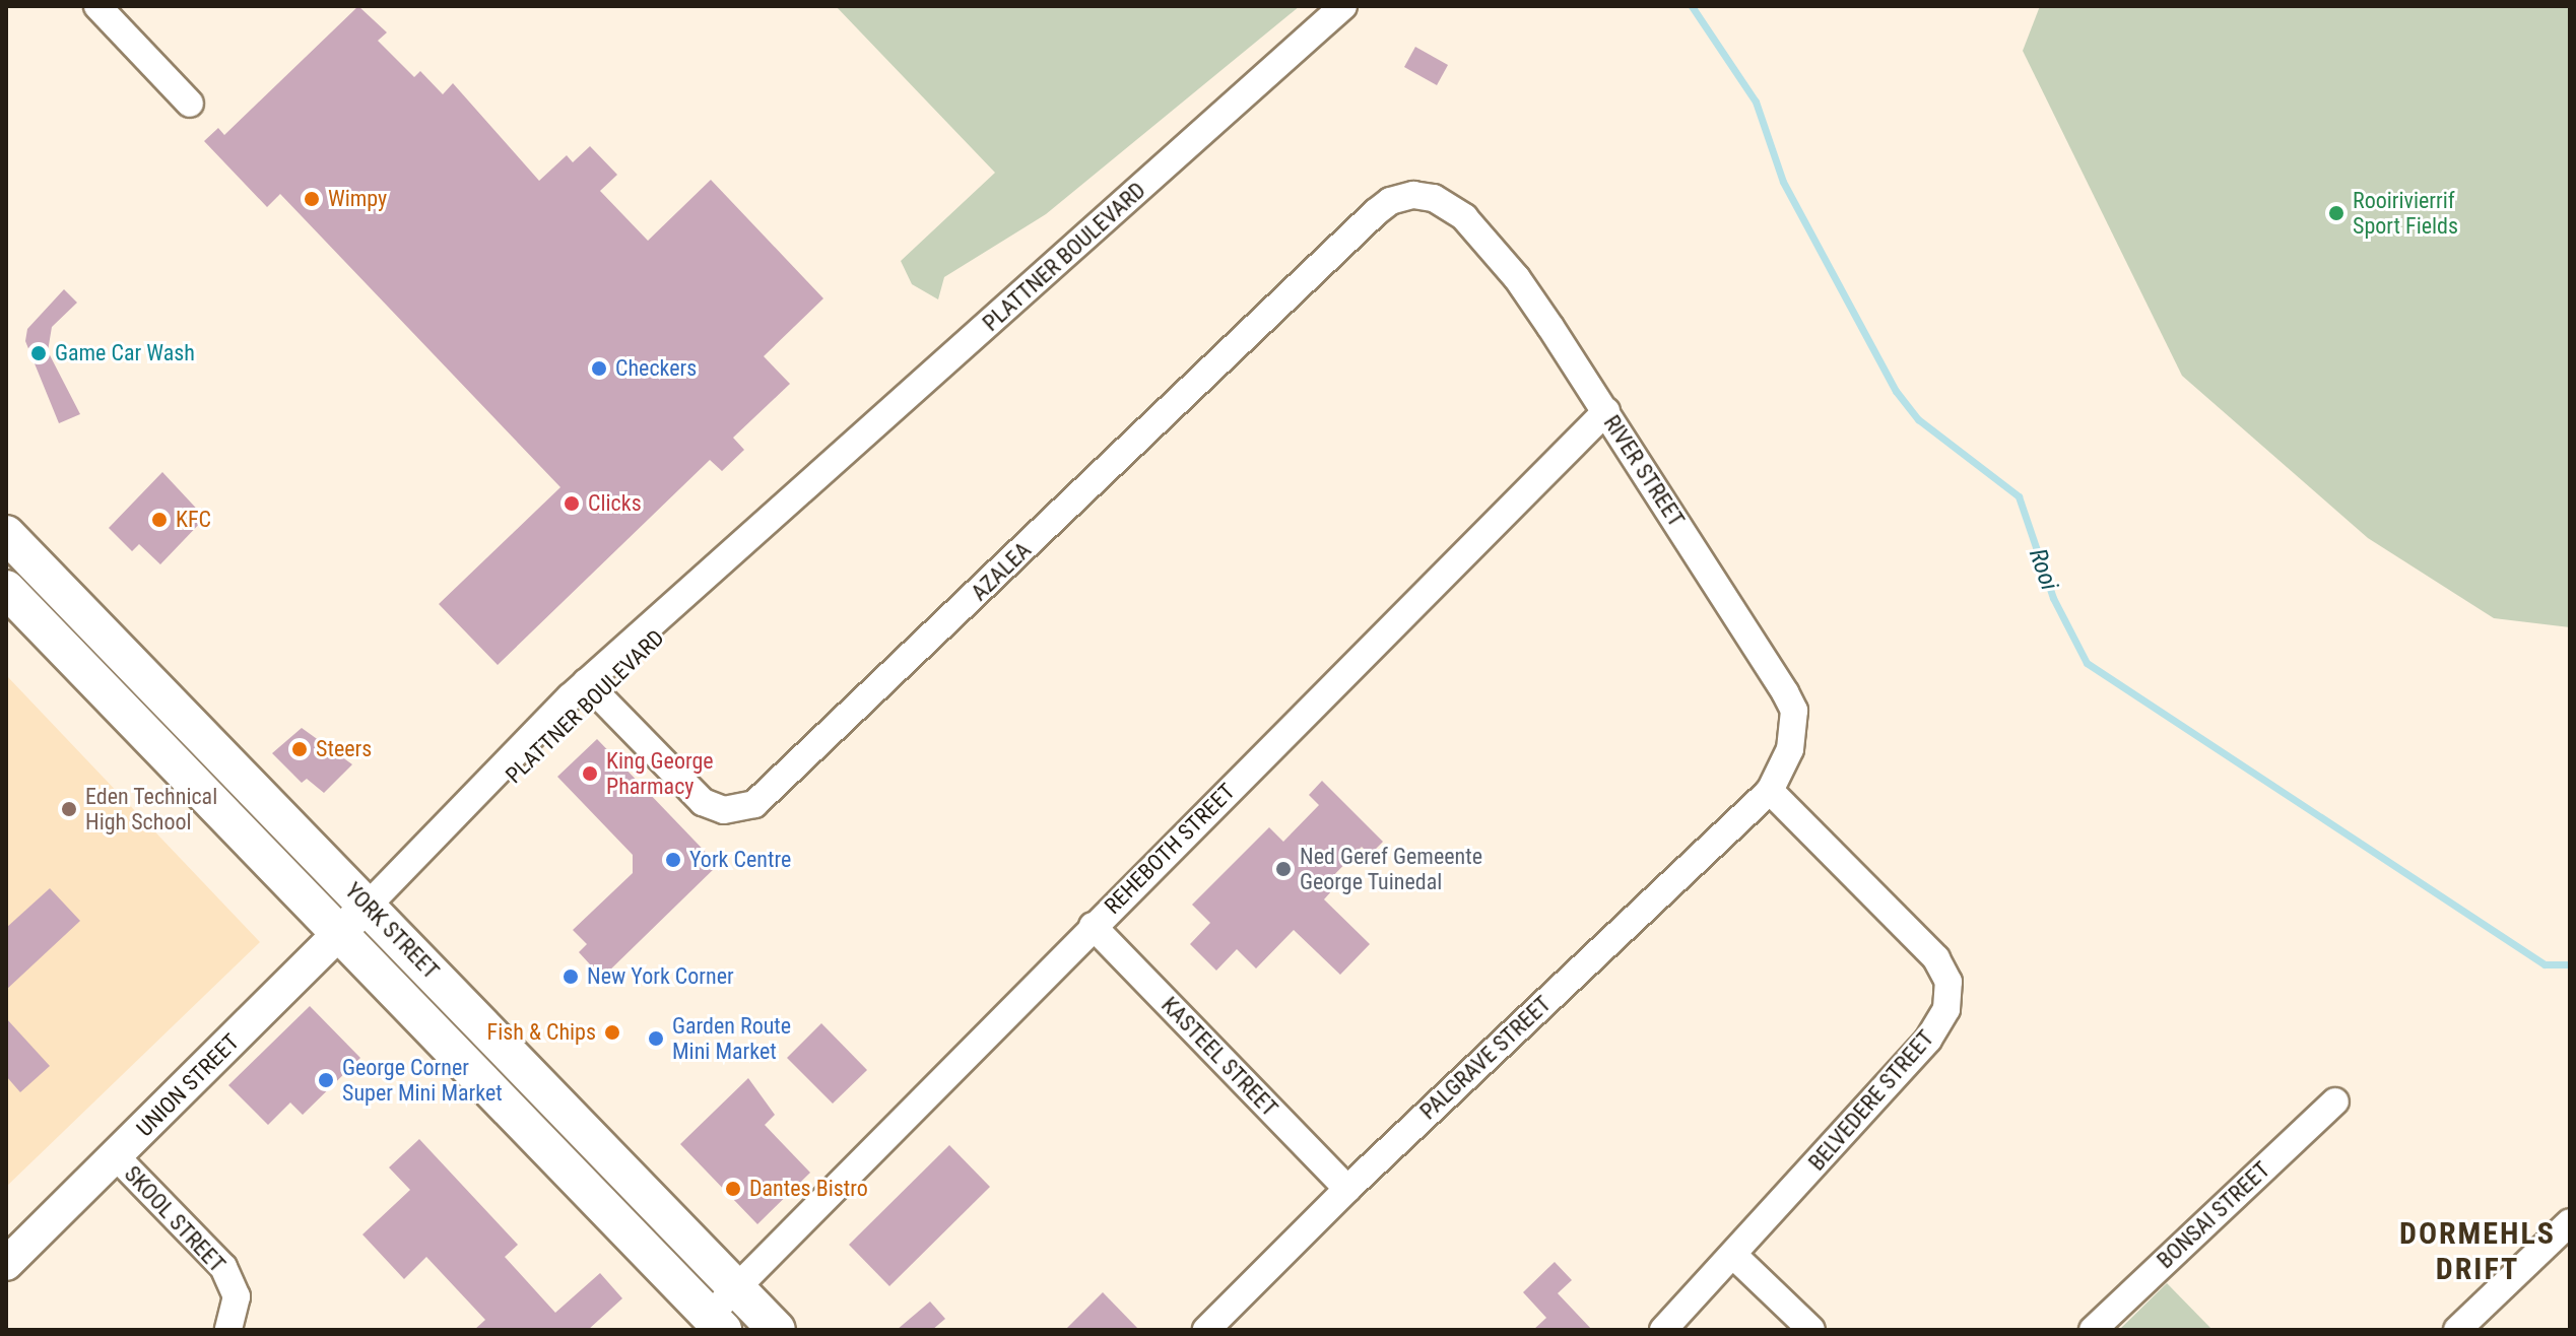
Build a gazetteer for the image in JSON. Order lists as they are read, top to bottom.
{
  "streets": {
    "main road": ["YORK STREET"],
    "street": [
      "PLATTNER BOULEVARD",
      "RIVER STREET",
      "AZALEA",
      "REHEBOTH STREET",
      "KASTEEL STREET",
      "PALGRAVE STREET",
      "UNION STREET",
      "BELVEDERE STREET",
      "BONSAI STREET",
      "SKOOL STREET"
    ]
  },
  "crossings": [
    ["PLATTNER BOULEVARD", "AZALEA"],
    ["PLATTNER BOULEVARD", "YORK STREET"],
    ["PLATTNER BOULEVARD", "UNION STREET"],
    ["RIVER STREET", "AZALEA"],
    ["RIVER STREET", "REHEBOTH STREET"],
    ["RIVER STREET", "PALGRAVE STREET"],
    ["RIVER STREET", "BELVEDERE STREET"],
    ["REHEBOTH STREET", "YORK STREET"],
    ["REHEBOTH STREET", "KASTEEL STREET"],
    ["YORK STREET", "UNION STREET"],
    ["KASTEEL STREET", "PALGRAVE STREET"],
    ["PALGRAVE STREET", "BELVEDERE STREET"],
    ["UNION STREET", "SKOOL STREET"]
  ],
  "districts": ["DORMEHLS DRIFT"],
  "water": ["Rooi"],
  "places": [
    "Wimpy",
    "Rooirivierrif Sport Fields",
    "Game Car Wash",
    "Checkers",
    "Clicks",
    "KFC",
    "Steers",
    "King George Pharmacy",
    "Eden Technical High School",
    "York Centre",
    "Ned Geref Gemeente George Tuinedal",
    "New York Corner",
    "Fish & Chips",
    "Garden Route Mini Market",
    "George Corner Super Mini Market",
    "Dantes Bistro"
  ]
}
